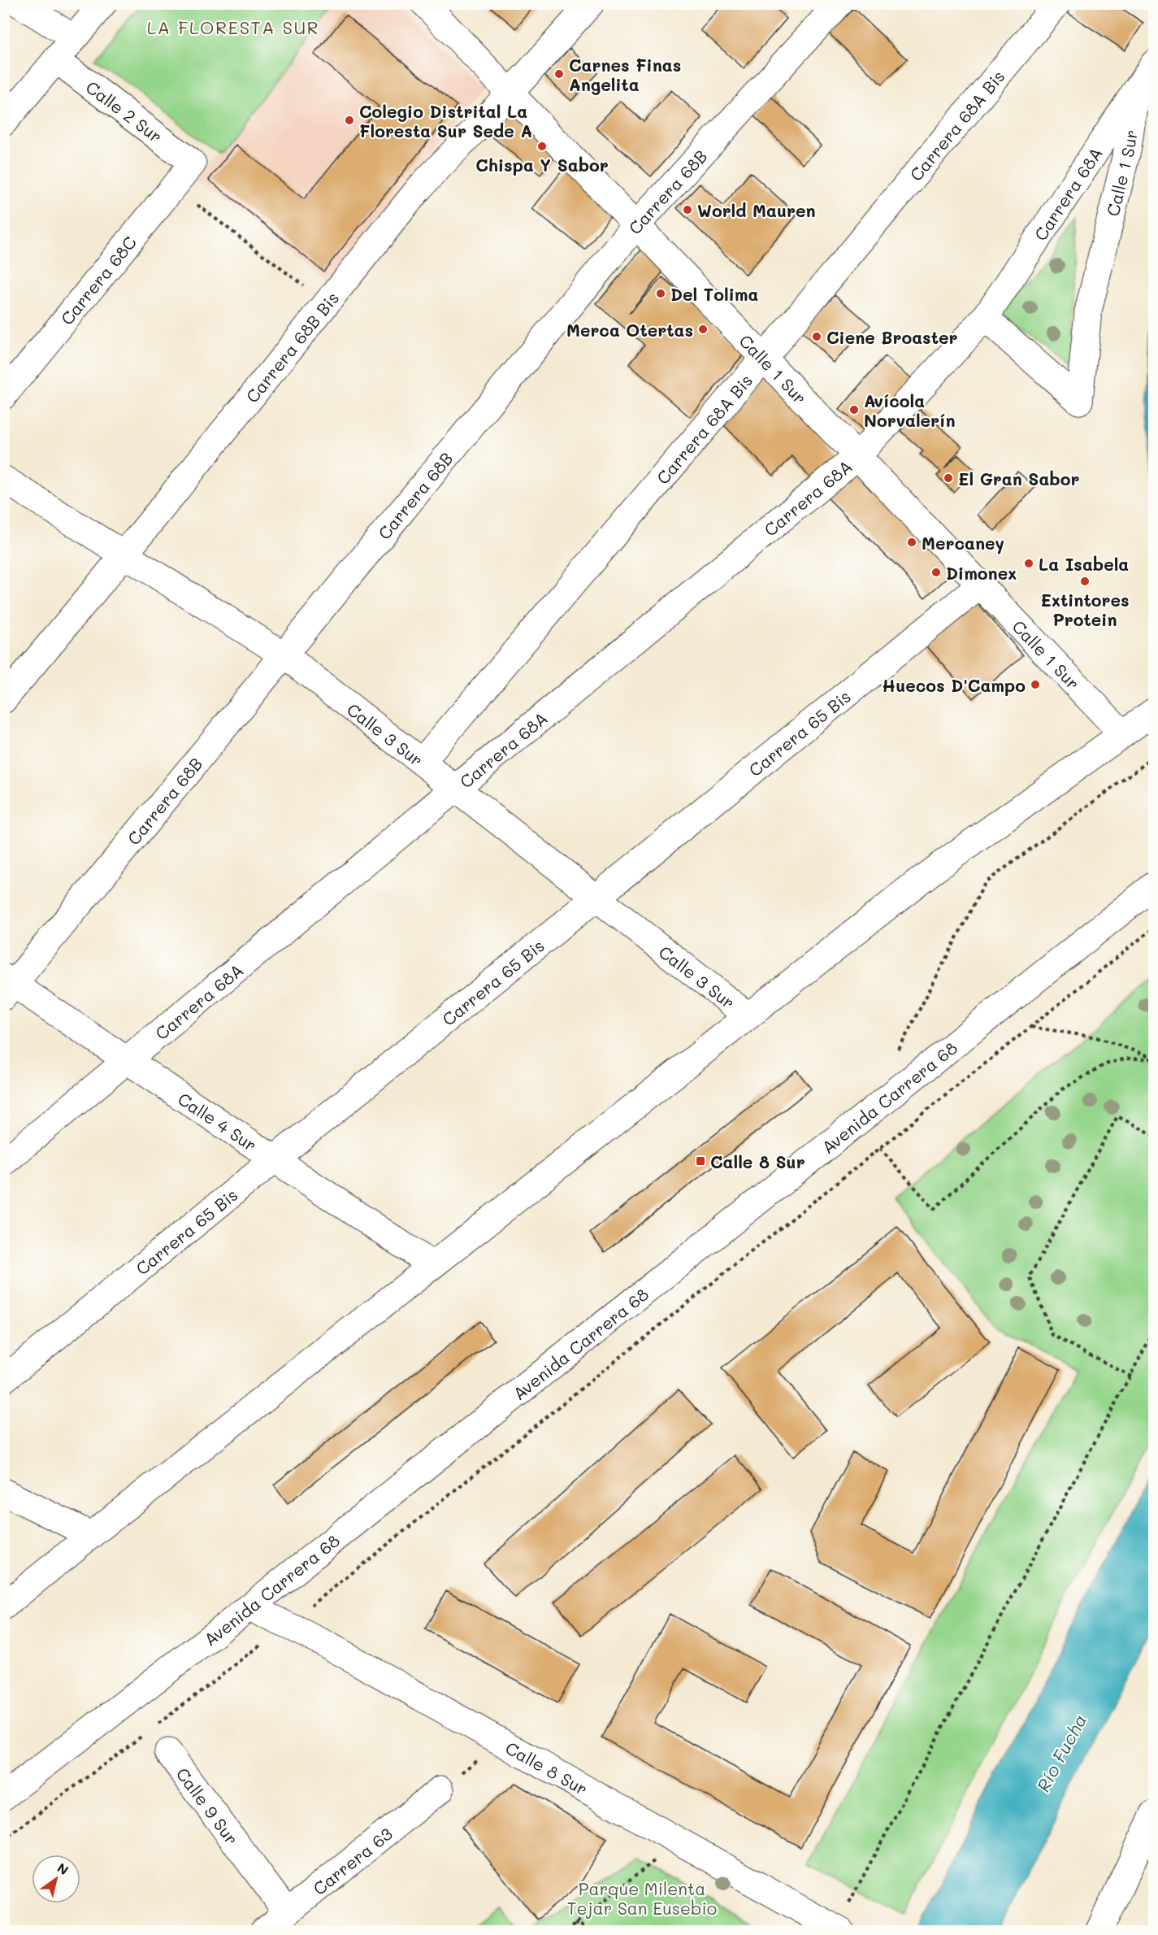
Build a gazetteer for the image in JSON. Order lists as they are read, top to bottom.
{
  "streets": {
    "street": [
      "Calle 2 Sur",
      "Carrera 68A Bis",
      "Calle 1 Sur",
      "Carrera 68B",
      "Carrera 68A",
      "Carrera 68C",
      "Carrera 68B Bis",
      "Calle 3 Sur",
      "Carrera 65 Bis",
      "Avenida Carrera 68",
      "Calle 4 Sur",
      "Calle 8 Sur",
      "Calle 9 Sur",
      "Carrera 63"
    ]
  },
  "crossings": [
    ["Calle 2 Sur", "Carrera 68C"],
    ["Carrera 68A Bis", "Calle 1 Sur"],
    ["Carrera 68A Bis", "Calle 3 Sur"],
    ["Calle 1 Sur", "Carrera 68B"],
    ["Calle 1 Sur", "Carrera 68A"],
    ["Calle 1 Sur", "Carrera 68B Bis"],
    ["Calle 1 Sur", "Carrera 65 Bis"],
    ["Carrera 68B", "Calle 3 Sur"],
    ["Carrera 68B", "Calle 4 Sur"],
    ["Carrera 68A", "Calle 3 Sur"],
    ["Carrera 68A", "Calle 4 Sur"],
    ["Carrera 68B Bis", "Calle 3 Sur"],
    ["Calle 3 Sur", "Carrera 65 Bis"],
    ["Carrera 65 Bis", "Calle 4 Sur"],
    ["Avenida Carrera 68", "Calle 8 Sur"],
    ["Calle 9 Sur", "Carrera 63"]
  ],
  "districts": ["LA FLORESTA SUR"],
  "water": ["Río Fucha"],
  "parks": ["Parque Milenta Tejar San Eusebio"],
  "places": {
    "other": [
      "Carnes Finas Angelita",
      "Colegio Distrital La Floresta Sur Sede A",
      "Chispa Y Sabor",
      "World Mauren",
      "Del Tolima",
      "Merca Otertas",
      "Ciene Broaster",
      "Avícola Norvalerín",
      "El Gran Sabor",
      "Mercaney",
      "La Isabela",
      "Dimonex",
      "Extintores Protein",
      "Huecos D'Campo"
    ],
    "transit": ["Calle 8 Sur"]
  },
  "north": "top right"
}
